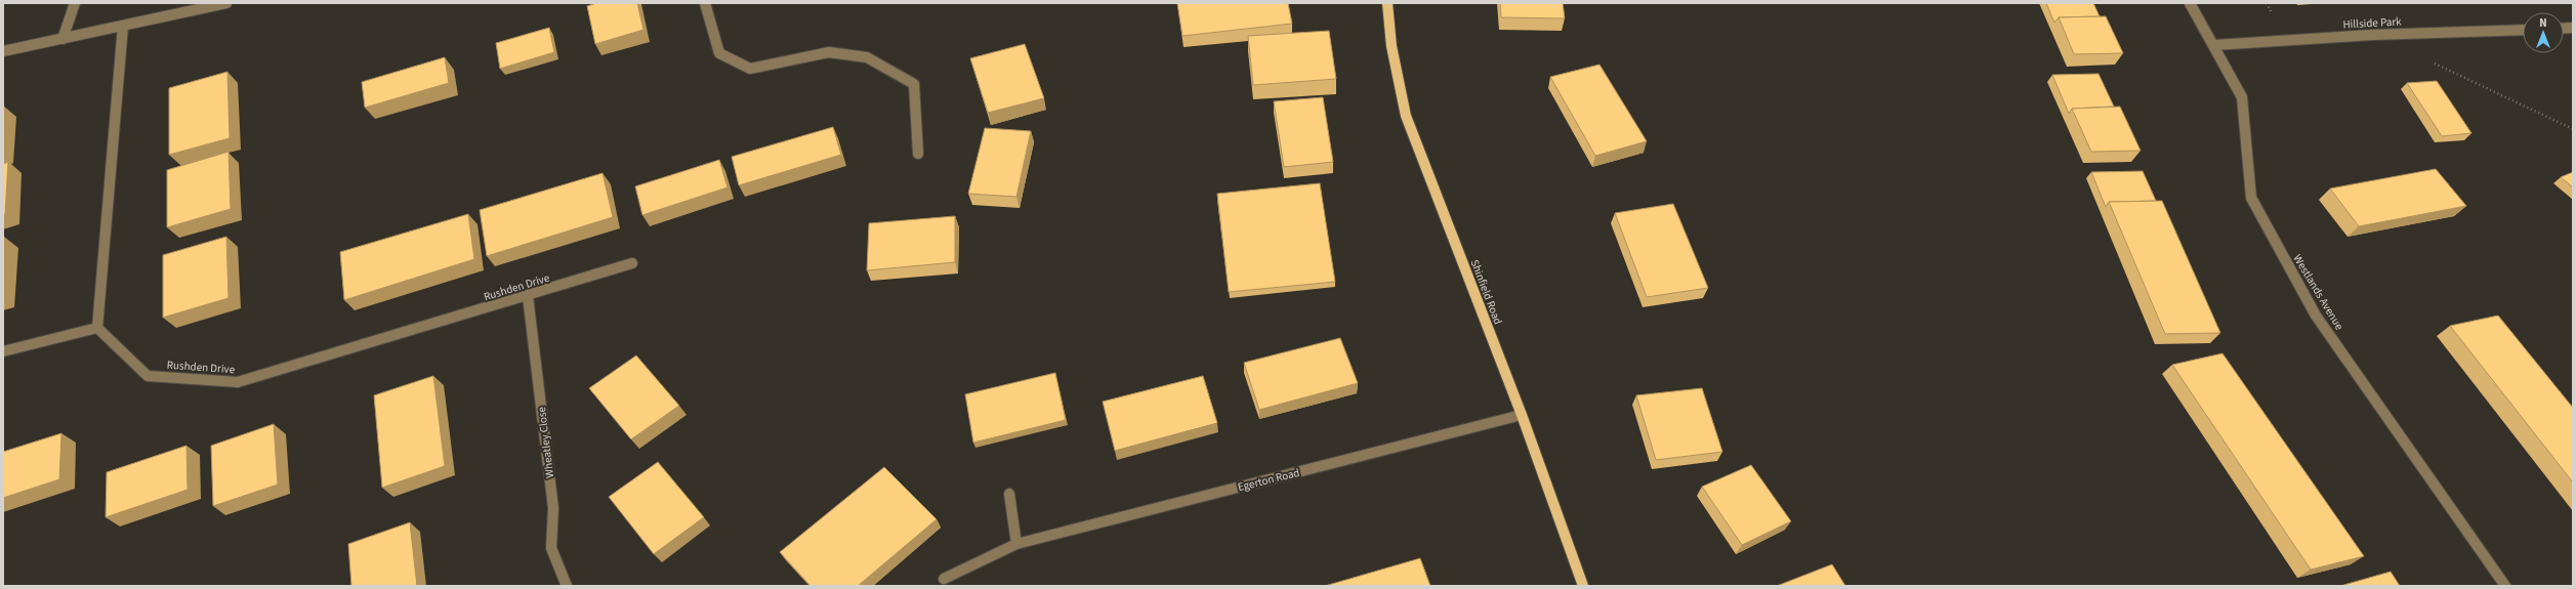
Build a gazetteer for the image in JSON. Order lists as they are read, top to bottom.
{
  "streets": {
    "main road": ["Shinfield Road"],
    "street": [
      "Hillside Park",
      "Rushden Drive",
      "Westlands Avenue",
      "Wheatley Close",
      "Egerton Road"
    ]
  },
  "crossings": [
    ["Hillside Park", "Westlands Avenue"],
    ["Rushden Drive", "Wheatley Close"],
    ["Shinfield Road", "Egerton Road"]
  ],
  "north": "top"
}
